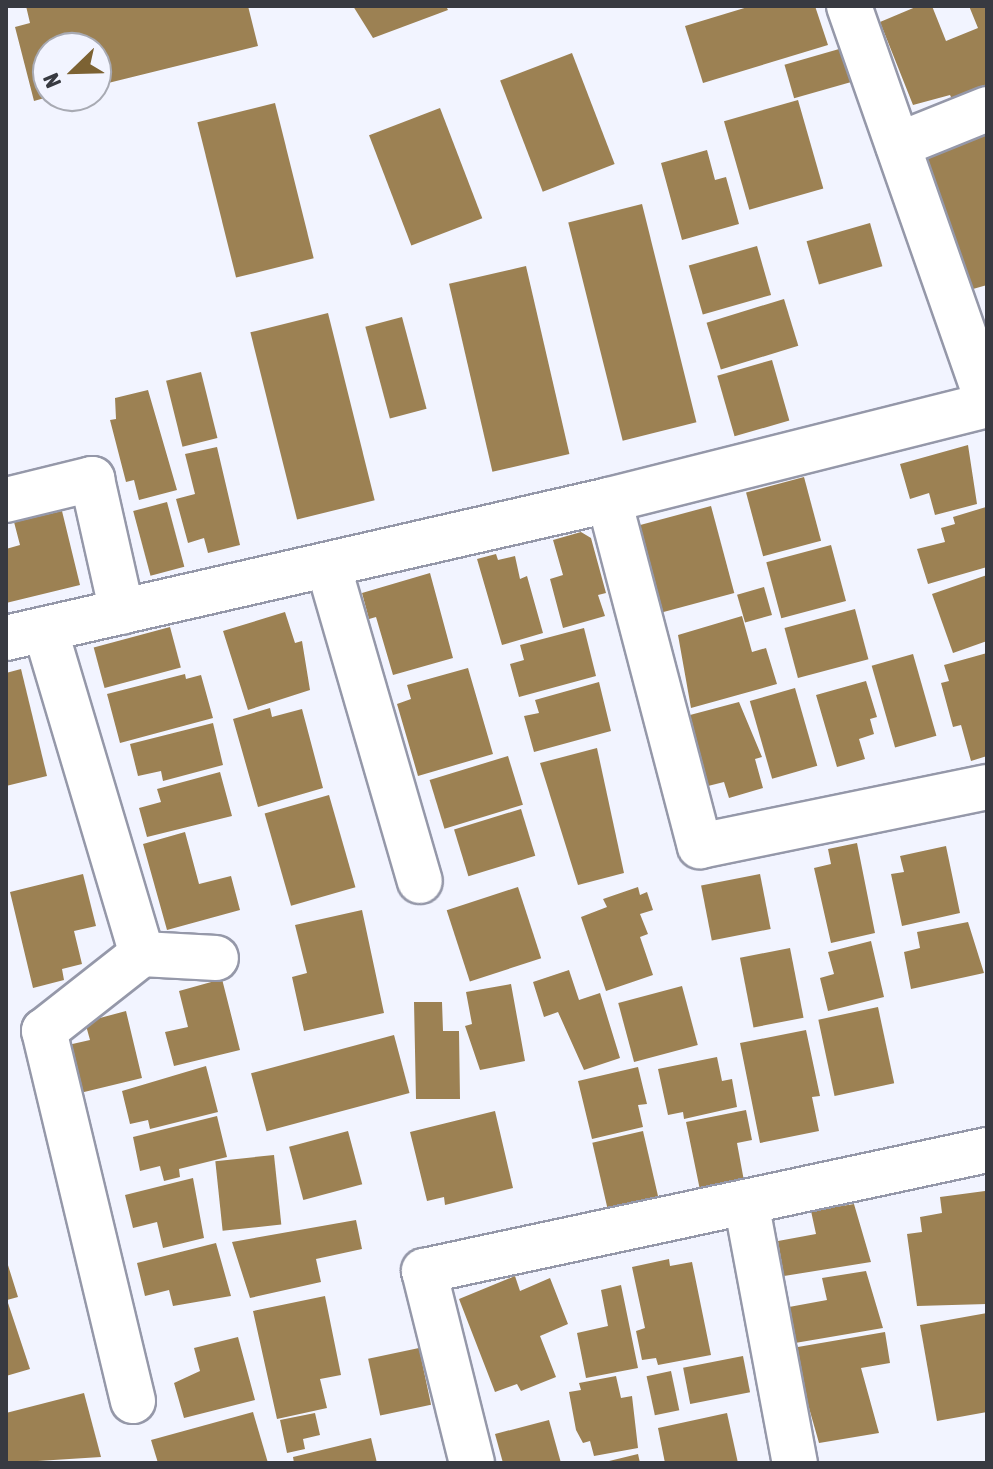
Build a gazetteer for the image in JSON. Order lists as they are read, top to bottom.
{
  "north": "bottom left"
}
